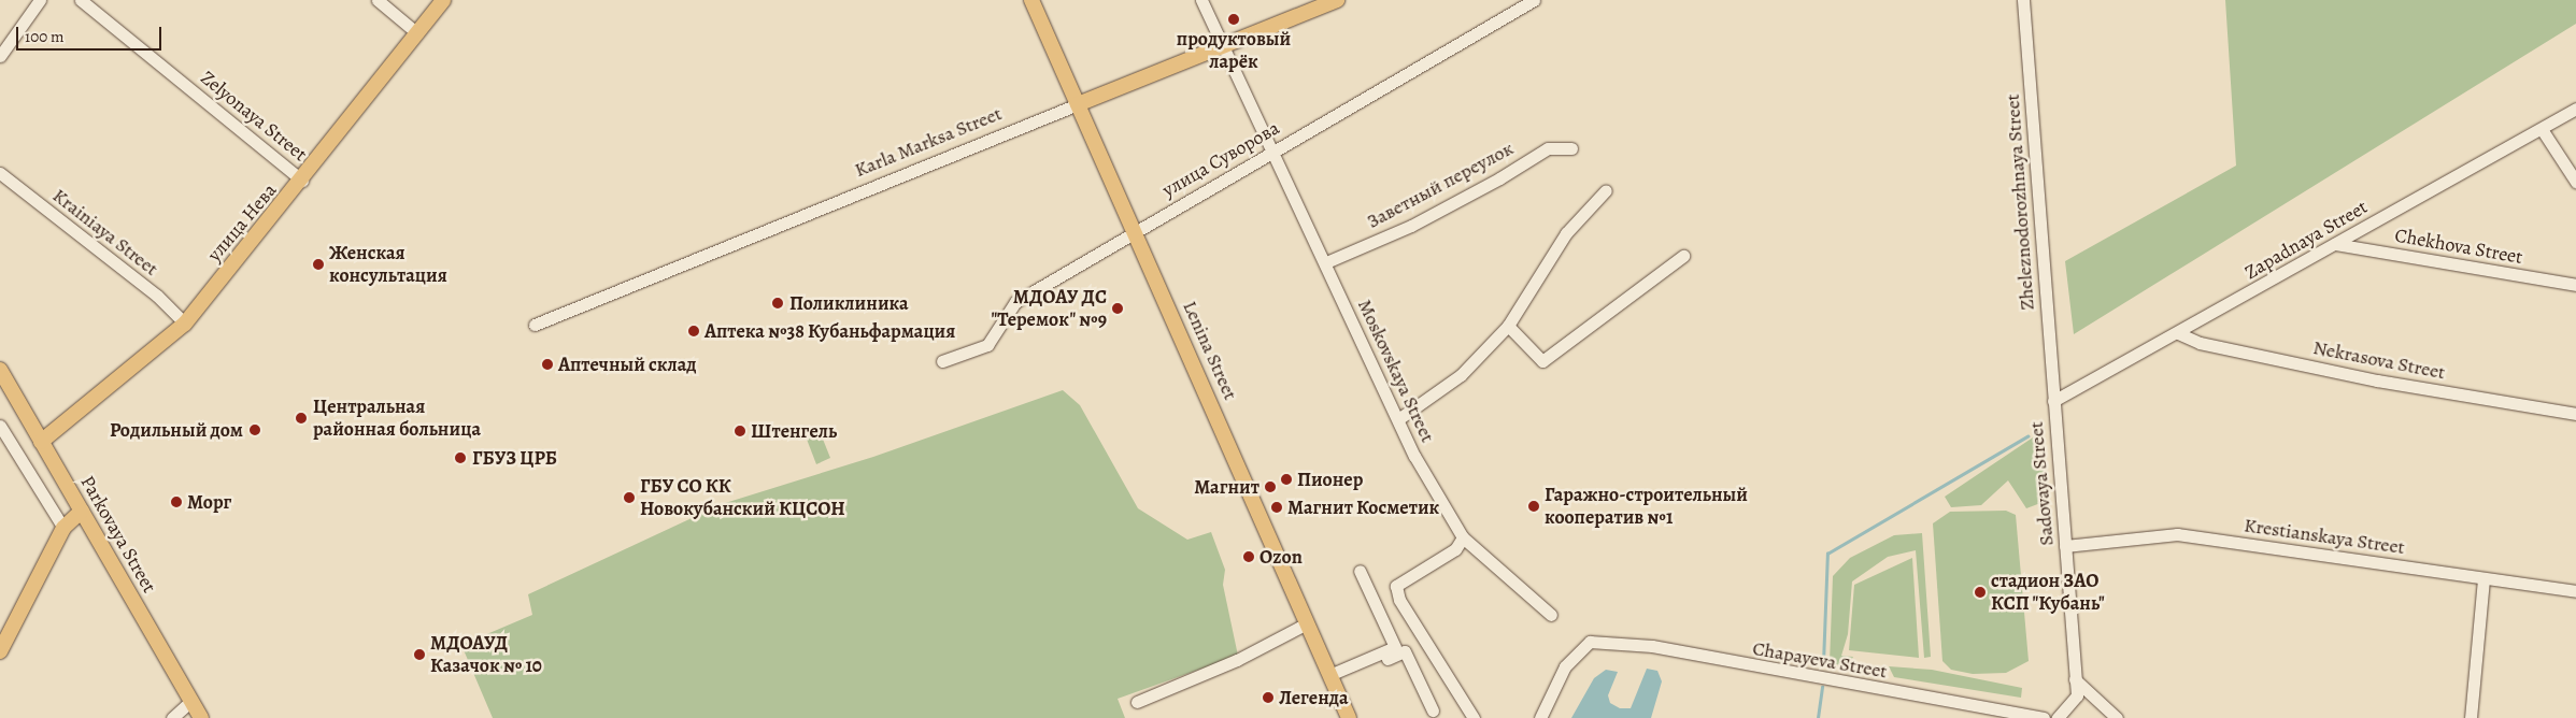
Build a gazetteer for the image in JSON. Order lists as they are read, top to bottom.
{
  "streets": {
    "main road": [
      "Karla Marksa Street",
      "улица Нева",
      "Lenina Street",
      "Parkovaya Street"
    ],
    "street": [
      "Zelyonaya Street",
      "улица Суворова",
      "Заветный переулок",
      "Zheleznodorozhnaya Street",
      "Krainiaya Street",
      "Zapadnaya Street",
      "Chekhova Street",
      "Nekrasova Street",
      "Moskovskaya Street",
      "Sadovaya Street",
      "Krestianskaya Street",
      "Chapayeva Street"
    ]
  },
  "crossings": [
    ["Zelyonaya Street", "улица Нева"],
    ["Karla Marksa Street", "Lenina Street"],
    ["Karla Marksa Street", "Moskovskaya Street"],
    ["улица Суворова", "Lenina Street"],
    ["улица Суворова", "Moskovskaya Street"],
    ["Заветный переулок", "Moskovskaya Street"],
    ["Zheleznodorozhnaya Street", "Zapadnaya Street"],
    ["Zheleznodorozhnaya Street", "Sadovaya Street"],
    ["улица Нева", "Krainiaya Street"],
    ["улица Нева", "Parkovaya Street"],
    ["Zapadnaya Street", "Chekhova Street"],
    ["Zapadnaya Street", "Nekrasova Street"],
    ["Zapadnaya Street", "Sadovaya Street"],
    ["Sadovaya Street", "Krestianskaya Street"]
  ],
  "places": [
    "продуктовый ларёк",
    "Женская консультация",
    "Поликлиника",
    "МДОАУ ДС \"Теремок\" №9",
    "Аптека №38 Кубаньфармация",
    "Аптечный склад",
    "Центральная районная больница",
    "Родильный дом",
    "Штенгель",
    "ГБУЗ ЦРБ",
    "Пионер",
    "Магнит",
    "ГБУ СО КК Новокубанский КЦСОН",
    "Морг",
    "Гаражно-строительный кооператив №1",
    "Магнит Косметик",
    "Ozon",
    "стадион ЗАО КСП \"Кубань\"",
    "МДОАУД Казачок № 10",
    "Легенда"
  ],
  "scale_bar": "100 m"
}
